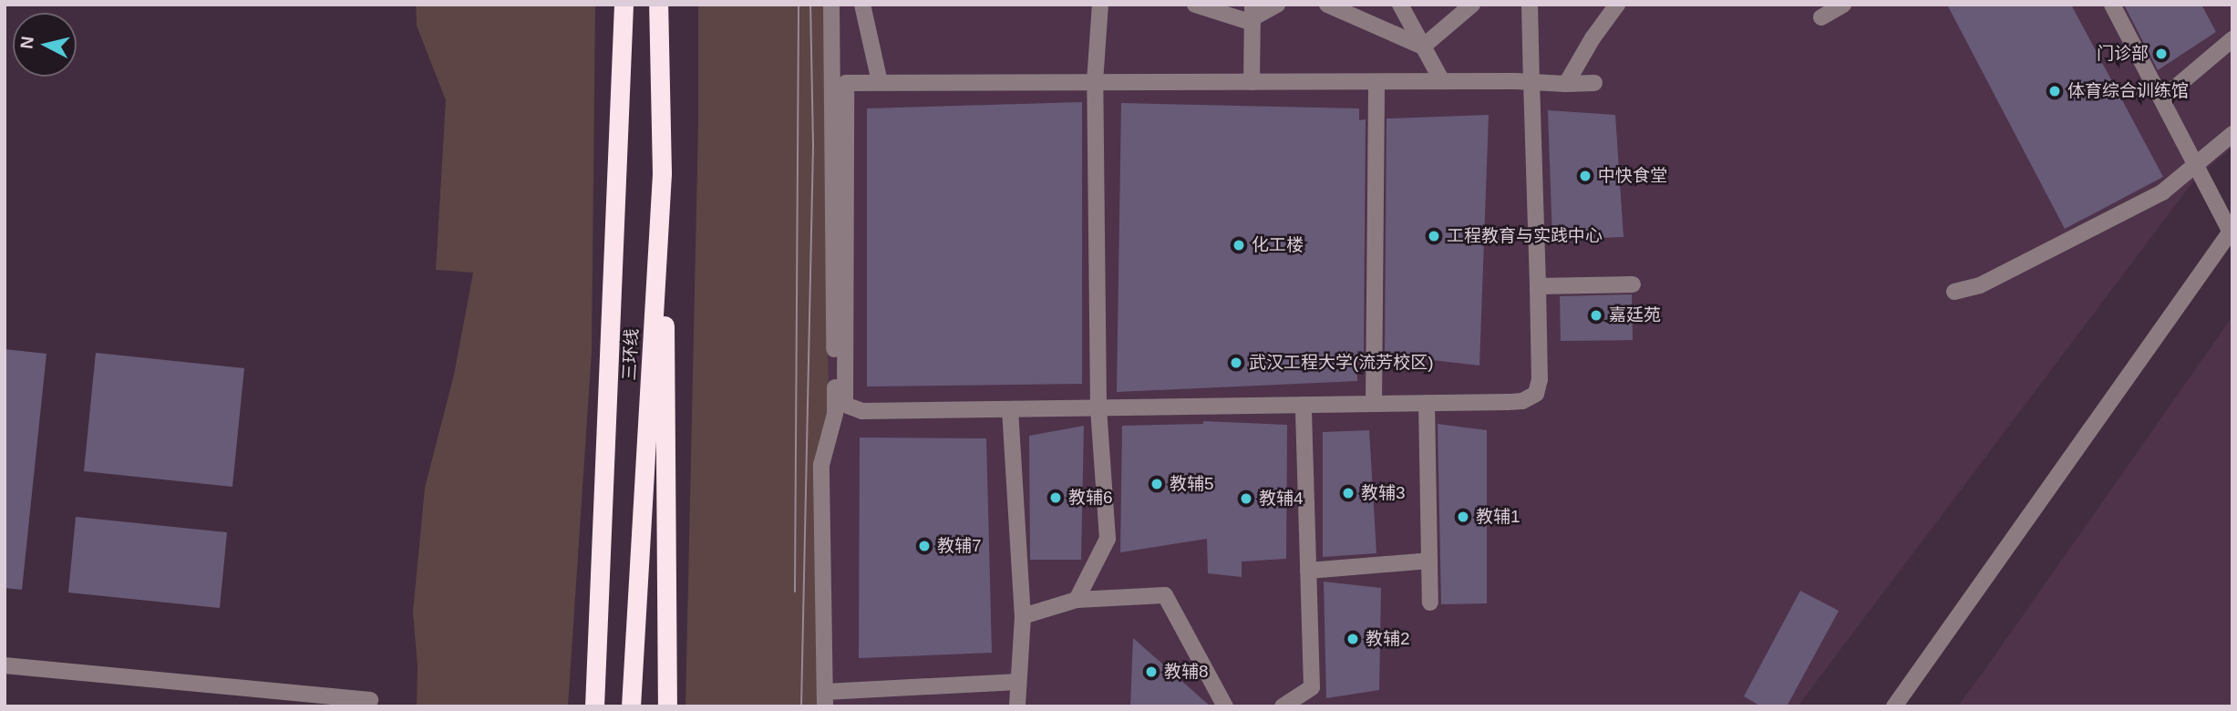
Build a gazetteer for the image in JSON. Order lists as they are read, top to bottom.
{
  "streets": {
    "highway": ["三环线"]
  },
  "places": [
    "门诊部",
    "体育综合训练馆",
    "中快食堂",
    "工程教育与实践中心",
    "化工楼",
    "嘉廷苑",
    "武汉工程大学(流芳校区)",
    "教辅5",
    "教辅3",
    "教辅6",
    "教辅4",
    "教辅1",
    "教辅7",
    "教辅2",
    "教辅8"
  ],
  "north": "left"
}
